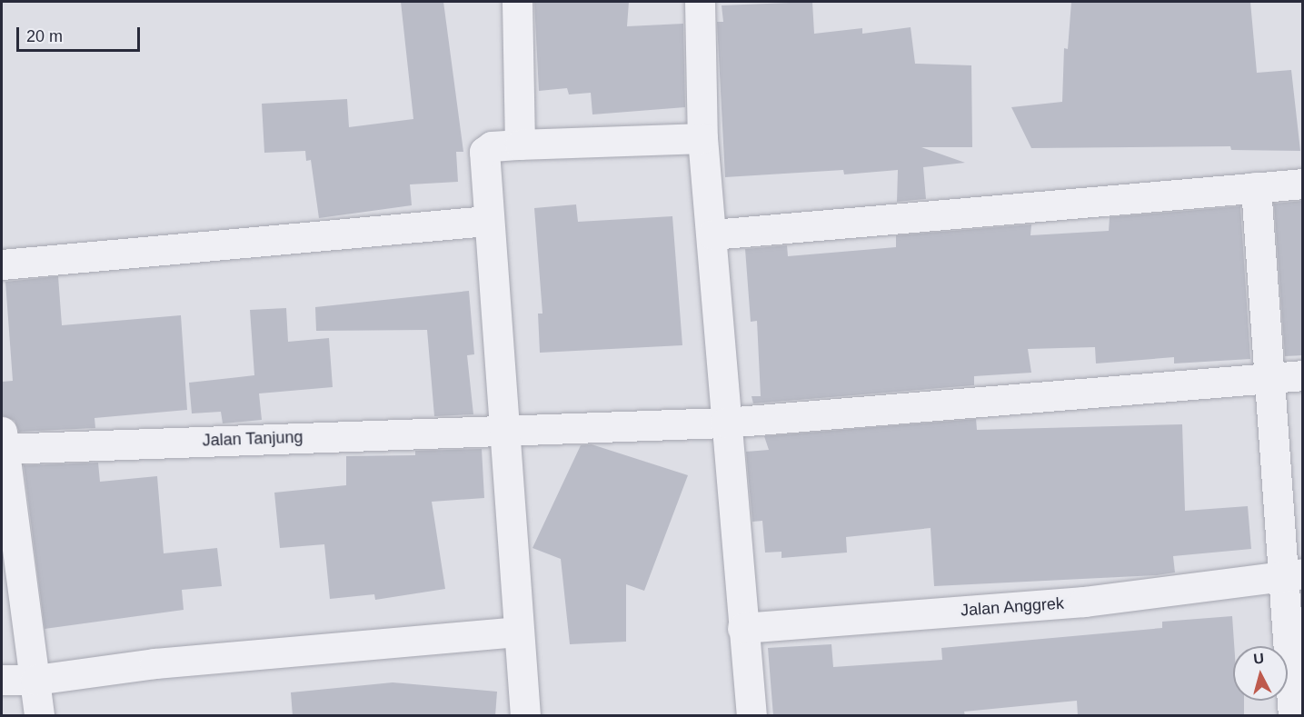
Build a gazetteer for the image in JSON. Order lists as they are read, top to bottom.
{
  "streets": {
    "street": ["Jalan Tanjung", "Jalan Anggrek"]
  },
  "scale_bar": "20 m",
  "north": "top"
}
